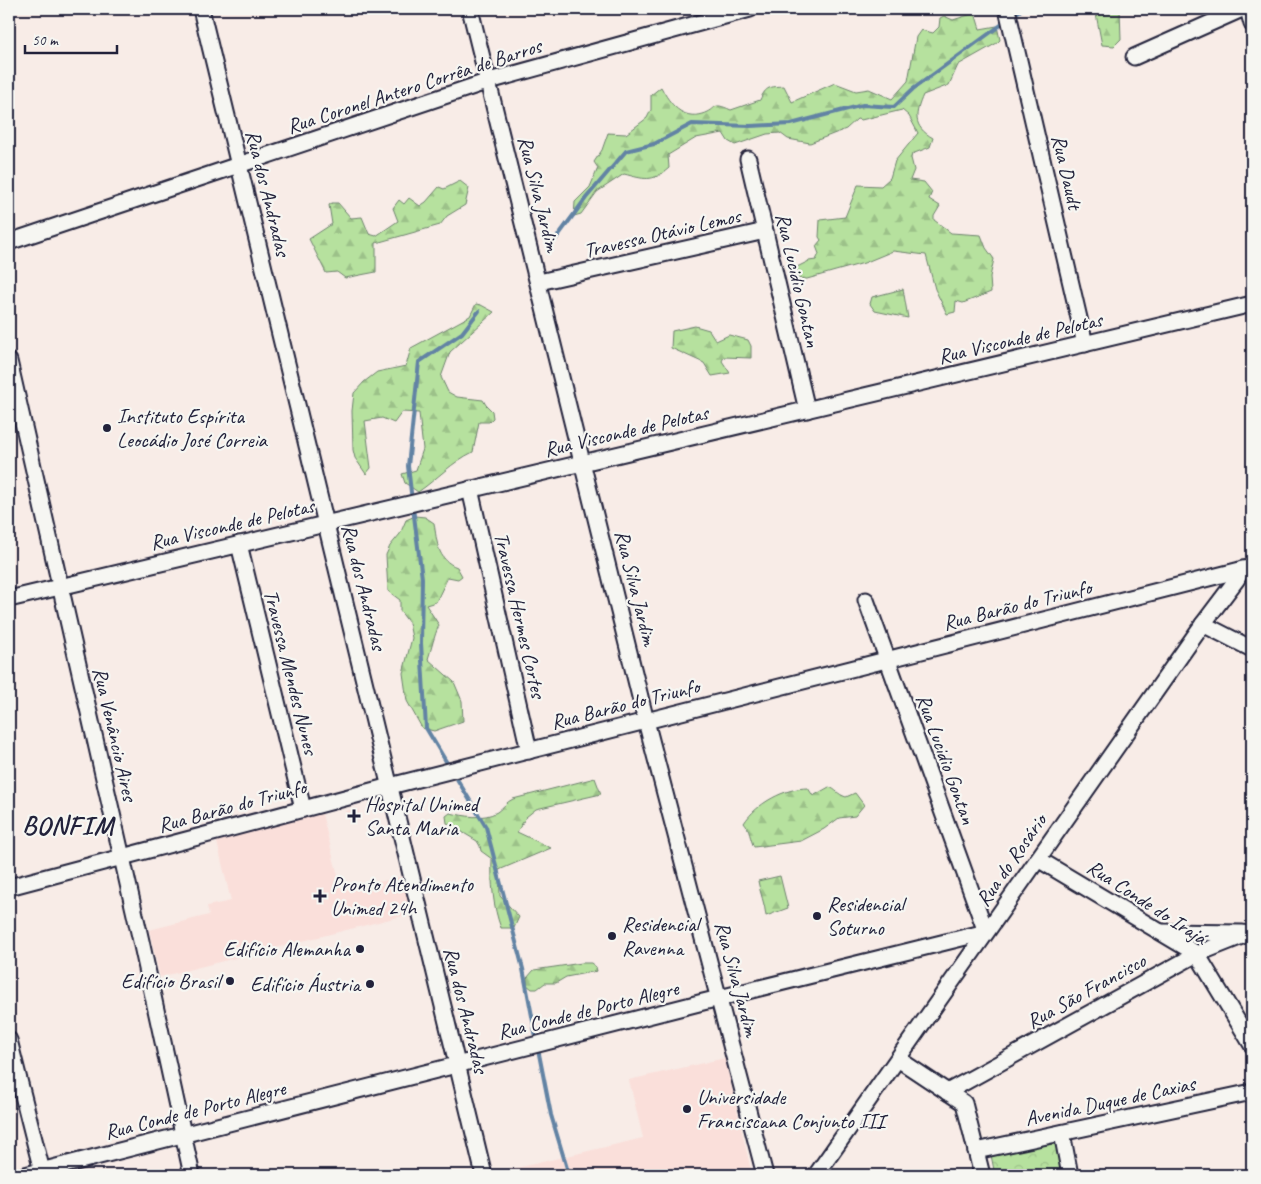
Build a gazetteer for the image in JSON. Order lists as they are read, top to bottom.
{
  "streets": {
    "street": [
      "Rua Coronel Antero Corrêa de Barros",
      "Rua Daudt",
      "Rua dos Andradas",
      "Rua Silva Jardim",
      "Travessa Otávio Lemos",
      "Rua Lucidio Gontan",
      "Rua Visconde de Pelotas",
      "Rua Barão do Triunfo",
      "Travessa Hermes Cortes",
      "Travessa Mendes Nunes",
      "Rua Venâncio Aires",
      "Rua do Rosário",
      "Rua Conde do Irajá",
      "Rua São Francisco",
      "Rua Conde de Porto Alegre",
      "Avenida Duque de Caxias"
    ]
  },
  "crossings": [
    ["Rua Coronel Antero Corrêa de Barros", "Rua dos Andradas"],
    ["Rua Coronel Antero Corrêa de Barros", "Rua Silva Jardim"],
    ["Rua Daudt", "Rua Visconde de Pelotas"],
    ["Rua dos Andradas", "Rua Visconde de Pelotas"],
    ["Rua dos Andradas", "Rua Barão do Triunfo"],
    ["Rua dos Andradas", "Rua Conde de Porto Alegre"],
    ["Rua Silva Jardim", "Travessa Otávio Lemos"],
    ["Rua Silva Jardim", "Rua Visconde de Pelotas"],
    ["Rua Silva Jardim", "Rua Barão do Triunfo"],
    ["Rua Silva Jardim", "Rua Conde de Porto Alegre"],
    ["Travessa Otávio Lemos", "Rua Lucidio Gontan"],
    ["Rua Lucidio Gontan", "Rua Visconde de Pelotas"],
    ["Rua Lucidio Gontan", "Rua Barão do Triunfo"],
    ["Rua Lucidio Gontan", "Rua do Rosário"],
    ["Rua Lucidio Gontan", "Rua Conde de Porto Alegre"],
    ["Rua Visconde de Pelotas", "Travessa Hermes Cortes"],
    ["Rua Visconde de Pelotas", "Travessa Mendes Nunes"],
    ["Rua Visconde de Pelotas", "Rua Venâncio Aires"],
    ["Rua Barão do Triunfo", "Travessa Hermes Cortes"],
    ["Rua Barão do Triunfo", "Travessa Mendes Nunes"],
    ["Rua Barão do Triunfo", "Rua Venâncio Aires"],
    ["Rua Barão do Triunfo", "Rua do Rosário"],
    ["Rua Venâncio Aires", "Rua Conde de Porto Alegre"],
    ["Rua do Rosário", "Rua Conde do Irajá"],
    ["Rua do Rosário", "Rua Conde de Porto Alegre"],
    ["Rua Conde do Irajá", "Rua São Francisco"]
  ],
  "districts": ["BONFIM"],
  "places": {
    "other": [
      "Instituto Espírita Leocádio José Correia",
      "Residencial Soturno",
      "Residencial Ravenna",
      "Edifício Alemanha",
      "Edifício Brasil",
      "Edifício Áustria",
      "Universidade Franciscana Conjunto III"
    ],
    "health": ["Hospital Unimed Santa Maria", "Pronto Atendimento Unimed 24h"]
  },
  "scale_bar": "50 m"
}
